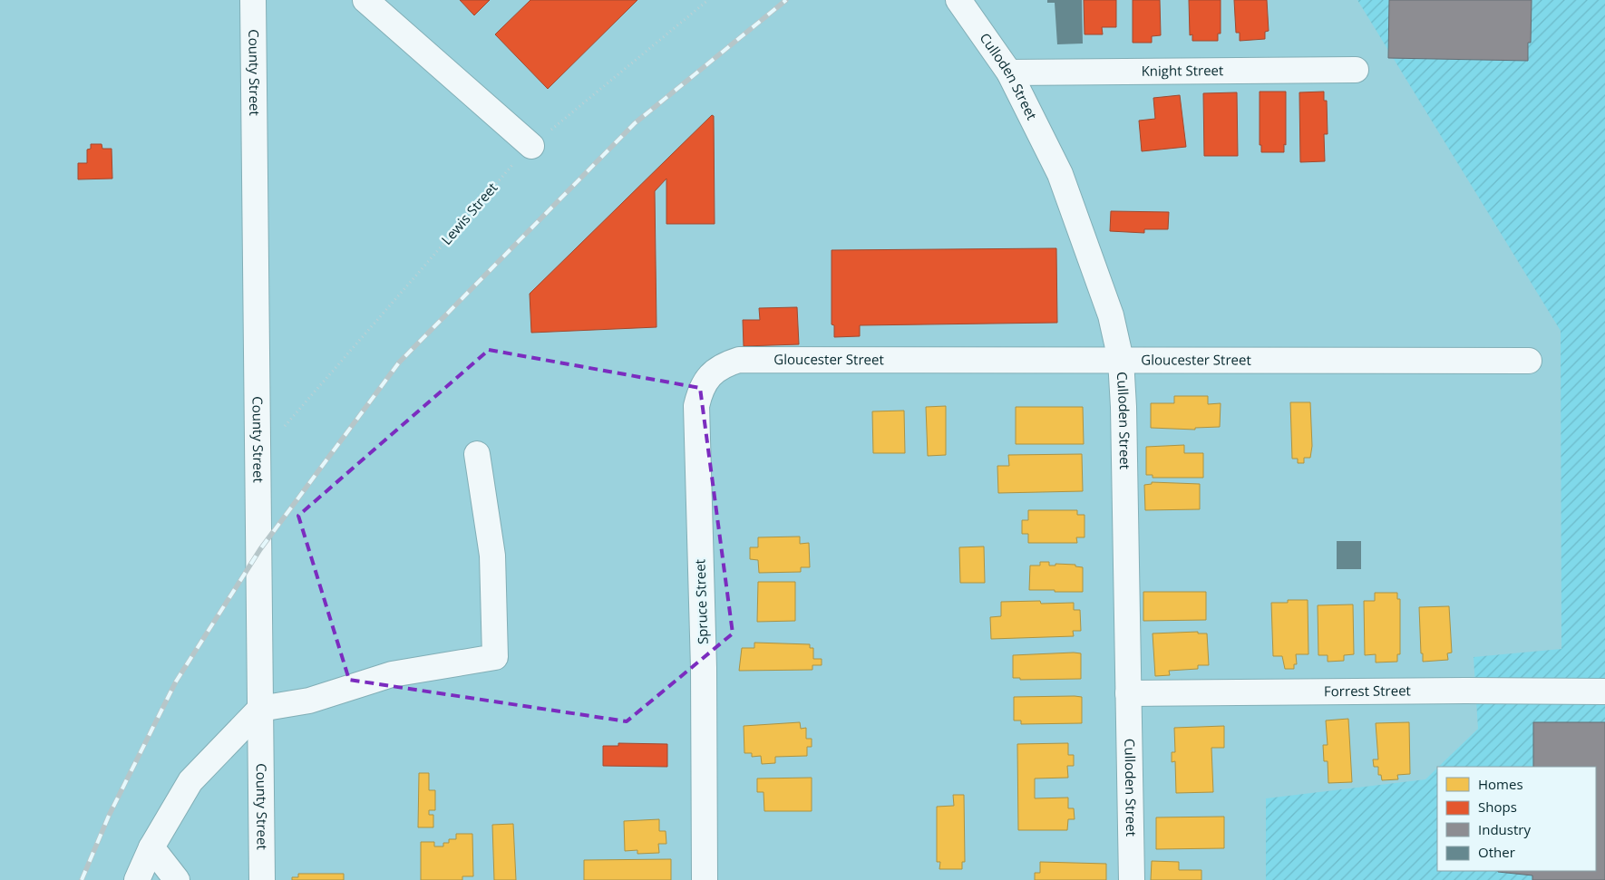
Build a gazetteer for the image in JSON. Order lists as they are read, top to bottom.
{
  "streets": {
    "street": [
      "Knight Street",
      "County Street",
      "Culloden Street",
      "Gloucester Street",
      "Spruce Street",
      "Forrest Street"
    ],
    "path": ["Lewis Street"]
  },
  "crossings": [
    ["Knight Street", "Culloden Street"],
    ["County Street", "Lewis Street"],
    ["Culloden Street", "Gloucester Street"],
    ["Culloden Street", "Forrest Street"],
    ["Gloucester Street", "Spruce Street"]
  ],
  "legend": [
    "Homes",
    "Shops",
    "Industry",
    "Other"
  ]
}
